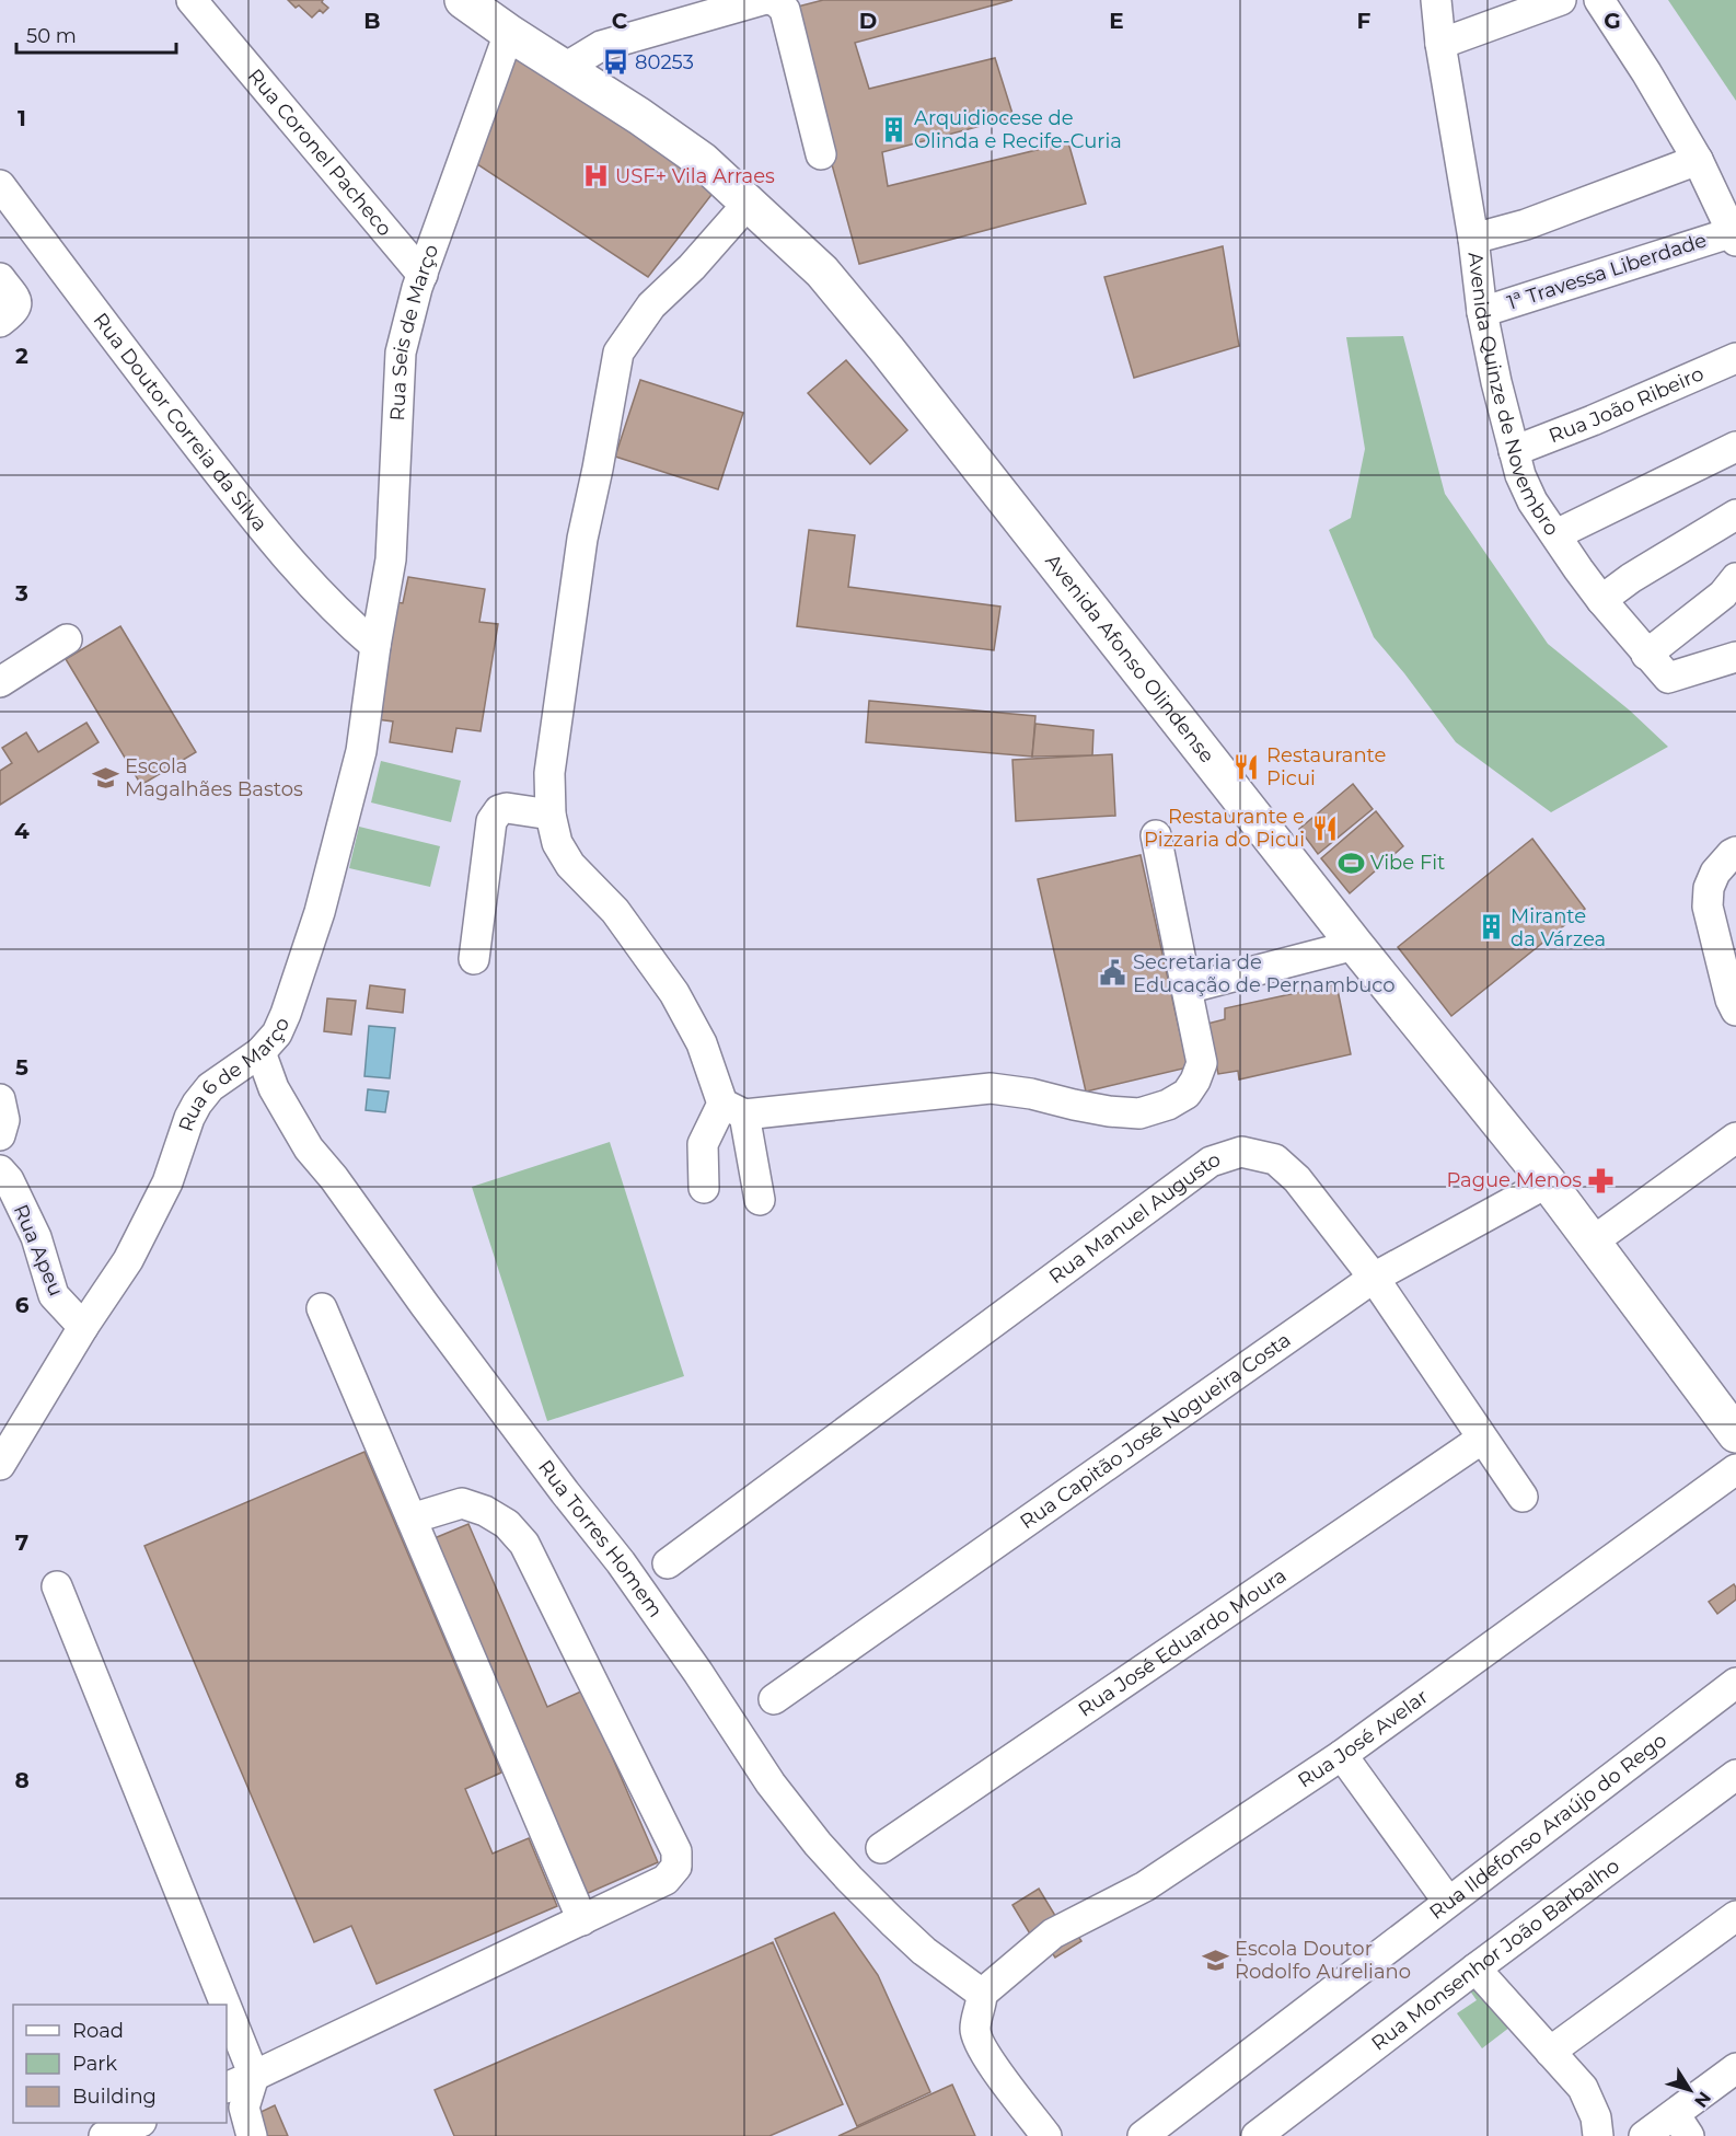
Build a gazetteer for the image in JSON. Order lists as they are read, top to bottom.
{
  "streets": {
    "main road": ["Avenida Afonso Olindense"],
    "street": [
      "Rua Coronel Pacheco",
      "1ª Travessa Liberdade",
      "Rua Seis de Março",
      "Avenida Quinze de Novembro",
      "Rua João Ribeiro",
      "Rua Doutor Correia da Silva",
      "Rua 6 de Março",
      "Rua Manuel Augusto",
      "Rua Apeu",
      "Rua Capitão José Nogueira Costa",
      "Rua Torres Homem",
      "Rua José Eduardo Moura",
      "Rua José Avelar",
      "Rua Ildefonso Araújo do Rego",
      "Rua Monsenhor João Barbalho"
    ]
  },
  "crossings": [
    ["Rua Coronel Pacheco", "Rua Seis de Março"],
    ["1ª Travessa Liberdade", "Avenida Quinze de Novembro"],
    ["Rua Seis de Março", "Rua Doutor Correia da Silva"],
    ["Rua Seis de Março", "Avenida Afonso Olindense"],
    ["Rua Seis de Março", "Rua 6 de Março"],
    ["Avenida Quinze de Novembro", "Rua João Ribeiro"],
    ["Rua Doutor Correia da Silva", "Rua 6 de Março"],
    ["Avenida Afonso Olindense", "Rua Capitão José Nogueira Costa"],
    ["Rua 6 de Março", "Rua Apeu"],
    ["Rua 6 de Março", "Rua Torres Homem"],
    ["Rua Manuel Augusto", "Rua Capitão José Nogueira Costa"],
    ["Rua Manuel Augusto", "Rua José Eduardo Moura"],
    ["Rua Torres Homem", "Rua José Avelar"]
  ],
  "places": {
    "bus stop": ["80253"],
    "building": ["Arquidiocese de Olinda e Recife-Curia", "Mirante da Várzea"],
    "hospital": ["USF+ Vila Arraes"],
    "restaurant": ["Restaurante Picui", "Restaurante e Pizzaria do Picui"],
    "school or university": ["Escola Magalhães Bastos", "Escola Doutor Rodolfo Aureliano"],
    "sports": ["Vibe Fit"],
    "public building": ["Secretaria de Educação de Pernambuco"],
    "pharmacy": ["Pague Menos"]
  },
  "legend": ["Road", "Park", "Building"],
  "scale_bar": "50 m",
  "north": "bottom right",
  "grid": {
    "columns": [
      "B",
      "C",
      "D",
      "E",
      "F",
      "G"
    ],
    "rows": [
      "1",
      "2",
      "3",
      "4",
      "5",
      "6",
      "7",
      "8"
    ]
  }
}
